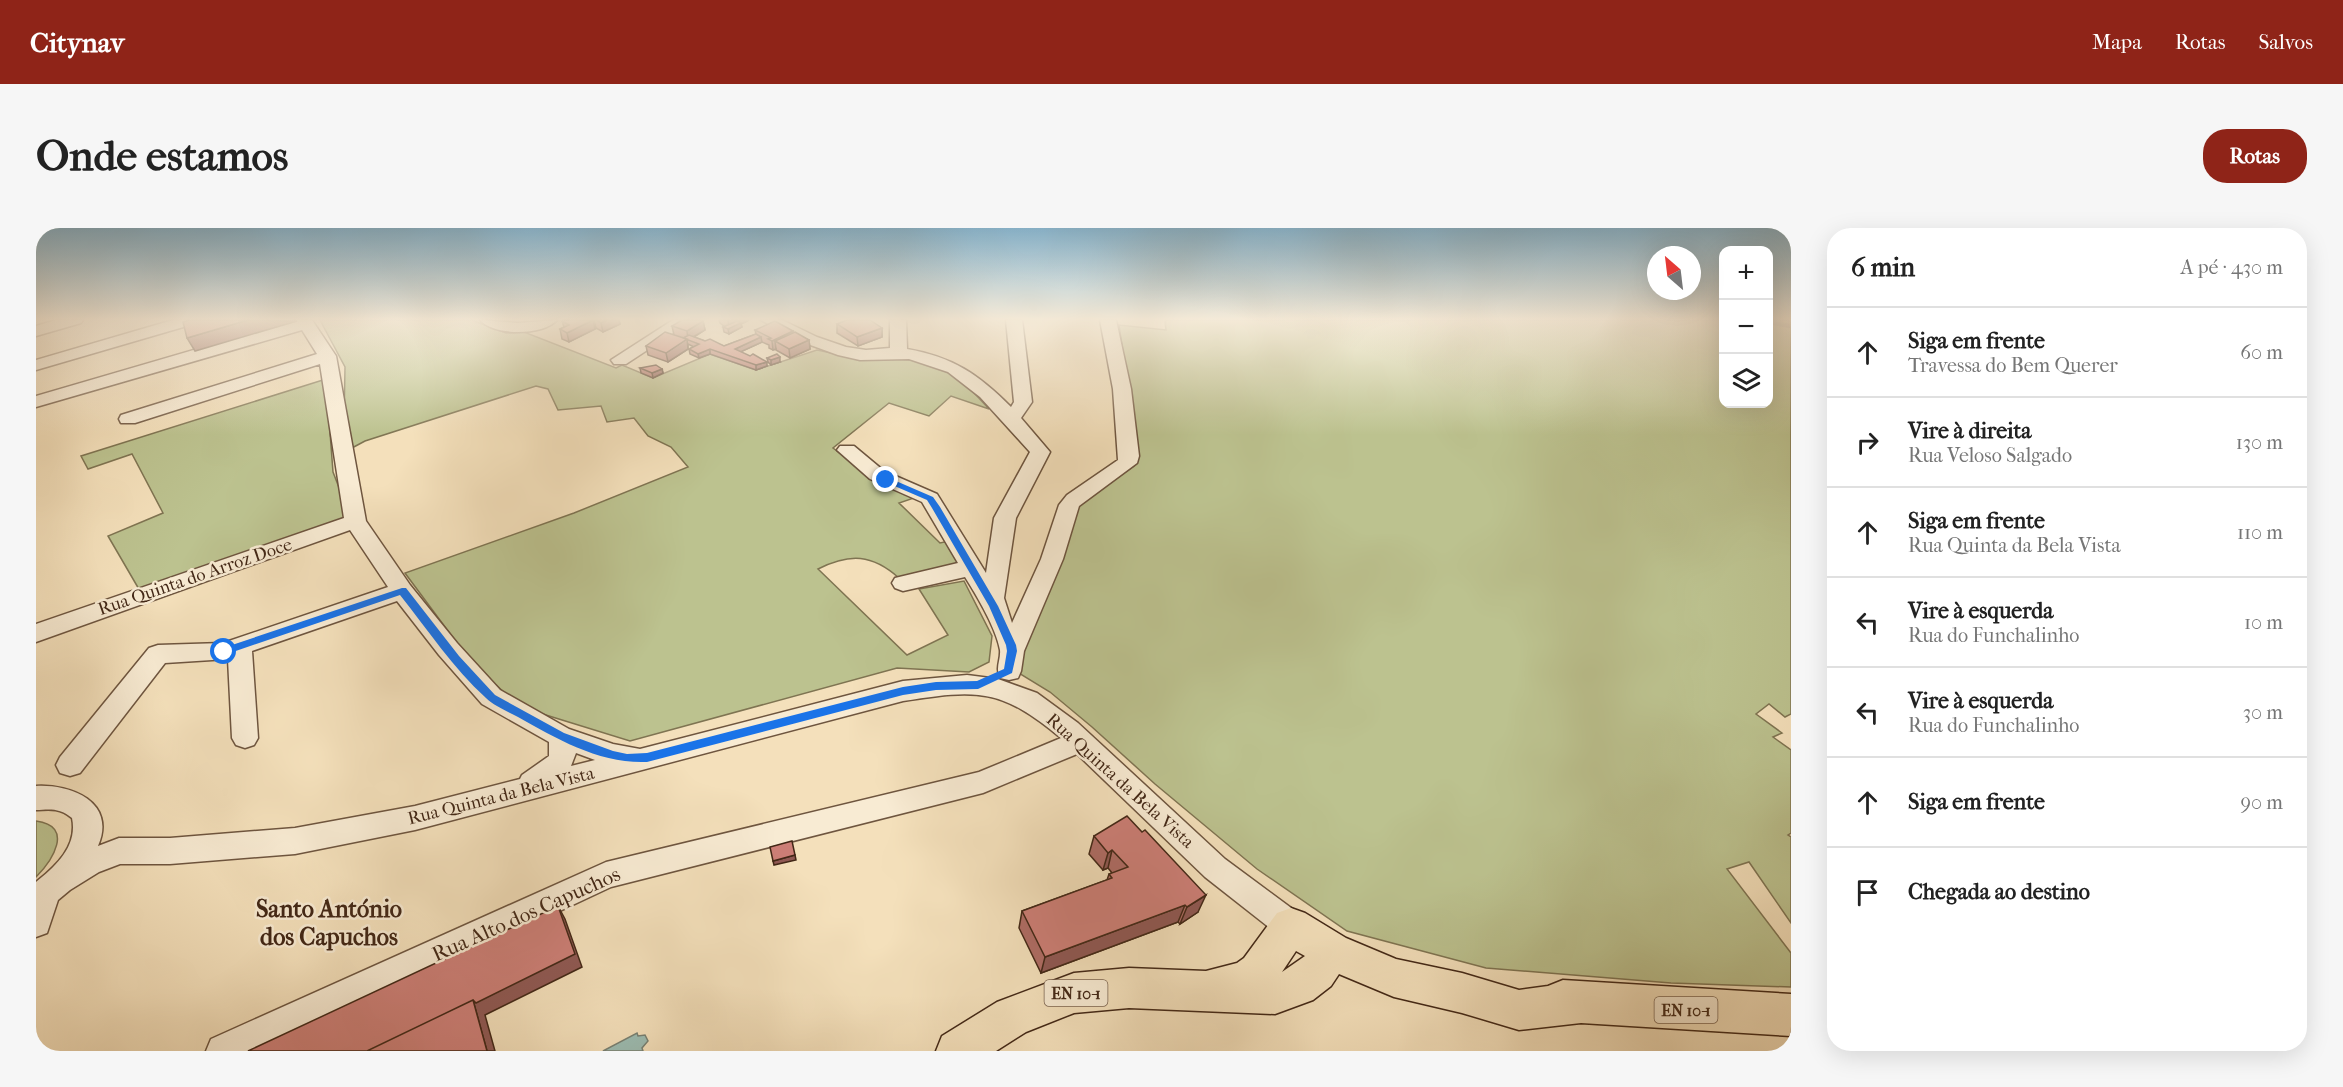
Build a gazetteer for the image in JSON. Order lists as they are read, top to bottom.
{
  "streets": {
    "main road": ["EN 10-1"],
    "street": ["Rua Quinta do Arroz Doce", "Rua Quinta da Bela Vista", "Rua Alto dos Capuchos"]
  },
  "crossings": [
    ["Rua Quinta da Bela Vista", "Rua Alto dos Capuchos"],
    ["Rua Quinta da Bela Vista", "EN 10-1"]
  ],
  "districts": ["Santo António dos Capuchos"],
  "north": "top left",
  "page": {
    "header": "Citynav",
    "nav": ["Mapa", "Rotas", "Salvos"],
    "buttons": "Rotas",
    "title": "Onde estamos",
    "heading": ["6 min", "A pé · 430 m"],
    "map_buttons": ["+", "−"],
    "list": [
      ["Siga em frente", "Travessa do Bem Querer", "60 m"],
      ["Vire à direita", "Rua Veloso Salgado", "130 m"],
      ["Siga em frente", "Rua Quinta da Bela Vista", "110 m"],
      ["Vire à esquerda", "Rua do Funchalinho", "10 m"],
      ["Vire à esquerda", "Rua do Funchalinho", "30 m"],
      ["Siga em frente", "90 m"],
      "Chegada ao destino"
    ]
  }
}
